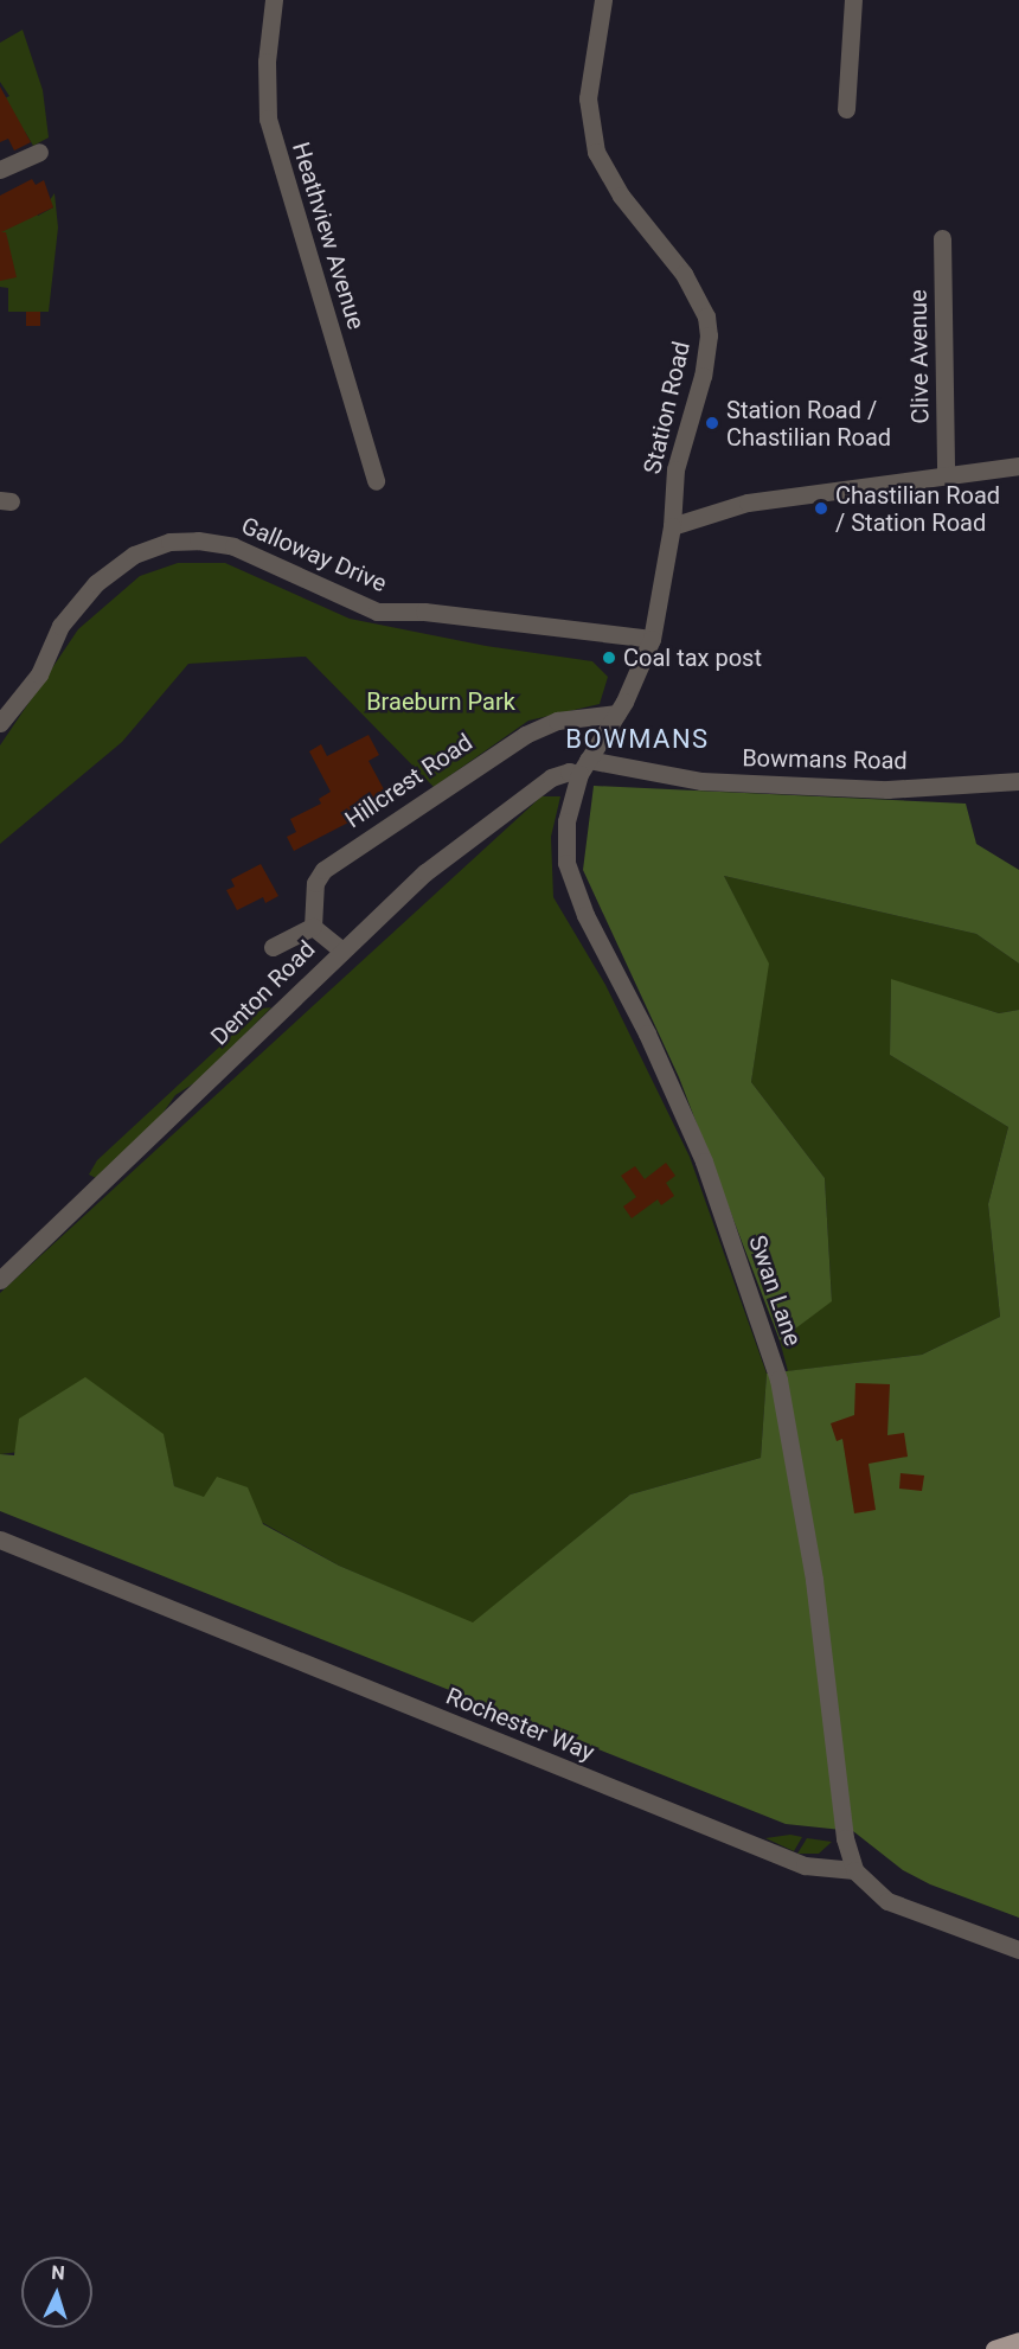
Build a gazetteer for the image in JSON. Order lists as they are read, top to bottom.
{
  "streets": {
    "street": [
      "Heathview Avenue",
      "Clive Avenue",
      "Station Road",
      "Galloway Drive",
      "Bowmans Road",
      "Hillcrest Road",
      "Denton Road",
      "Swan Lane",
      "Rochester Way"
    ]
  },
  "crossings": [
    ["Station Road", "Galloway Drive"],
    ["Station Road", "Bowmans Road"],
    ["Station Road", "Hillcrest Road"],
    ["Station Road", "Denton Road"],
    ["Station Road", "Swan Lane"],
    ["Bowmans Road", "Denton Road"],
    ["Bowmans Road", "Swan Lane"],
    ["Denton Road", "Swan Lane"],
    ["Swan Lane", "Rochester Way"]
  ],
  "districts": ["BOWMANS"],
  "parks": ["Braeburn Park"],
  "places": ["Station Road / Chastilian Road", "Chastilian Road / Station Road", "Coal tax post"],
  "north": "top"
}
